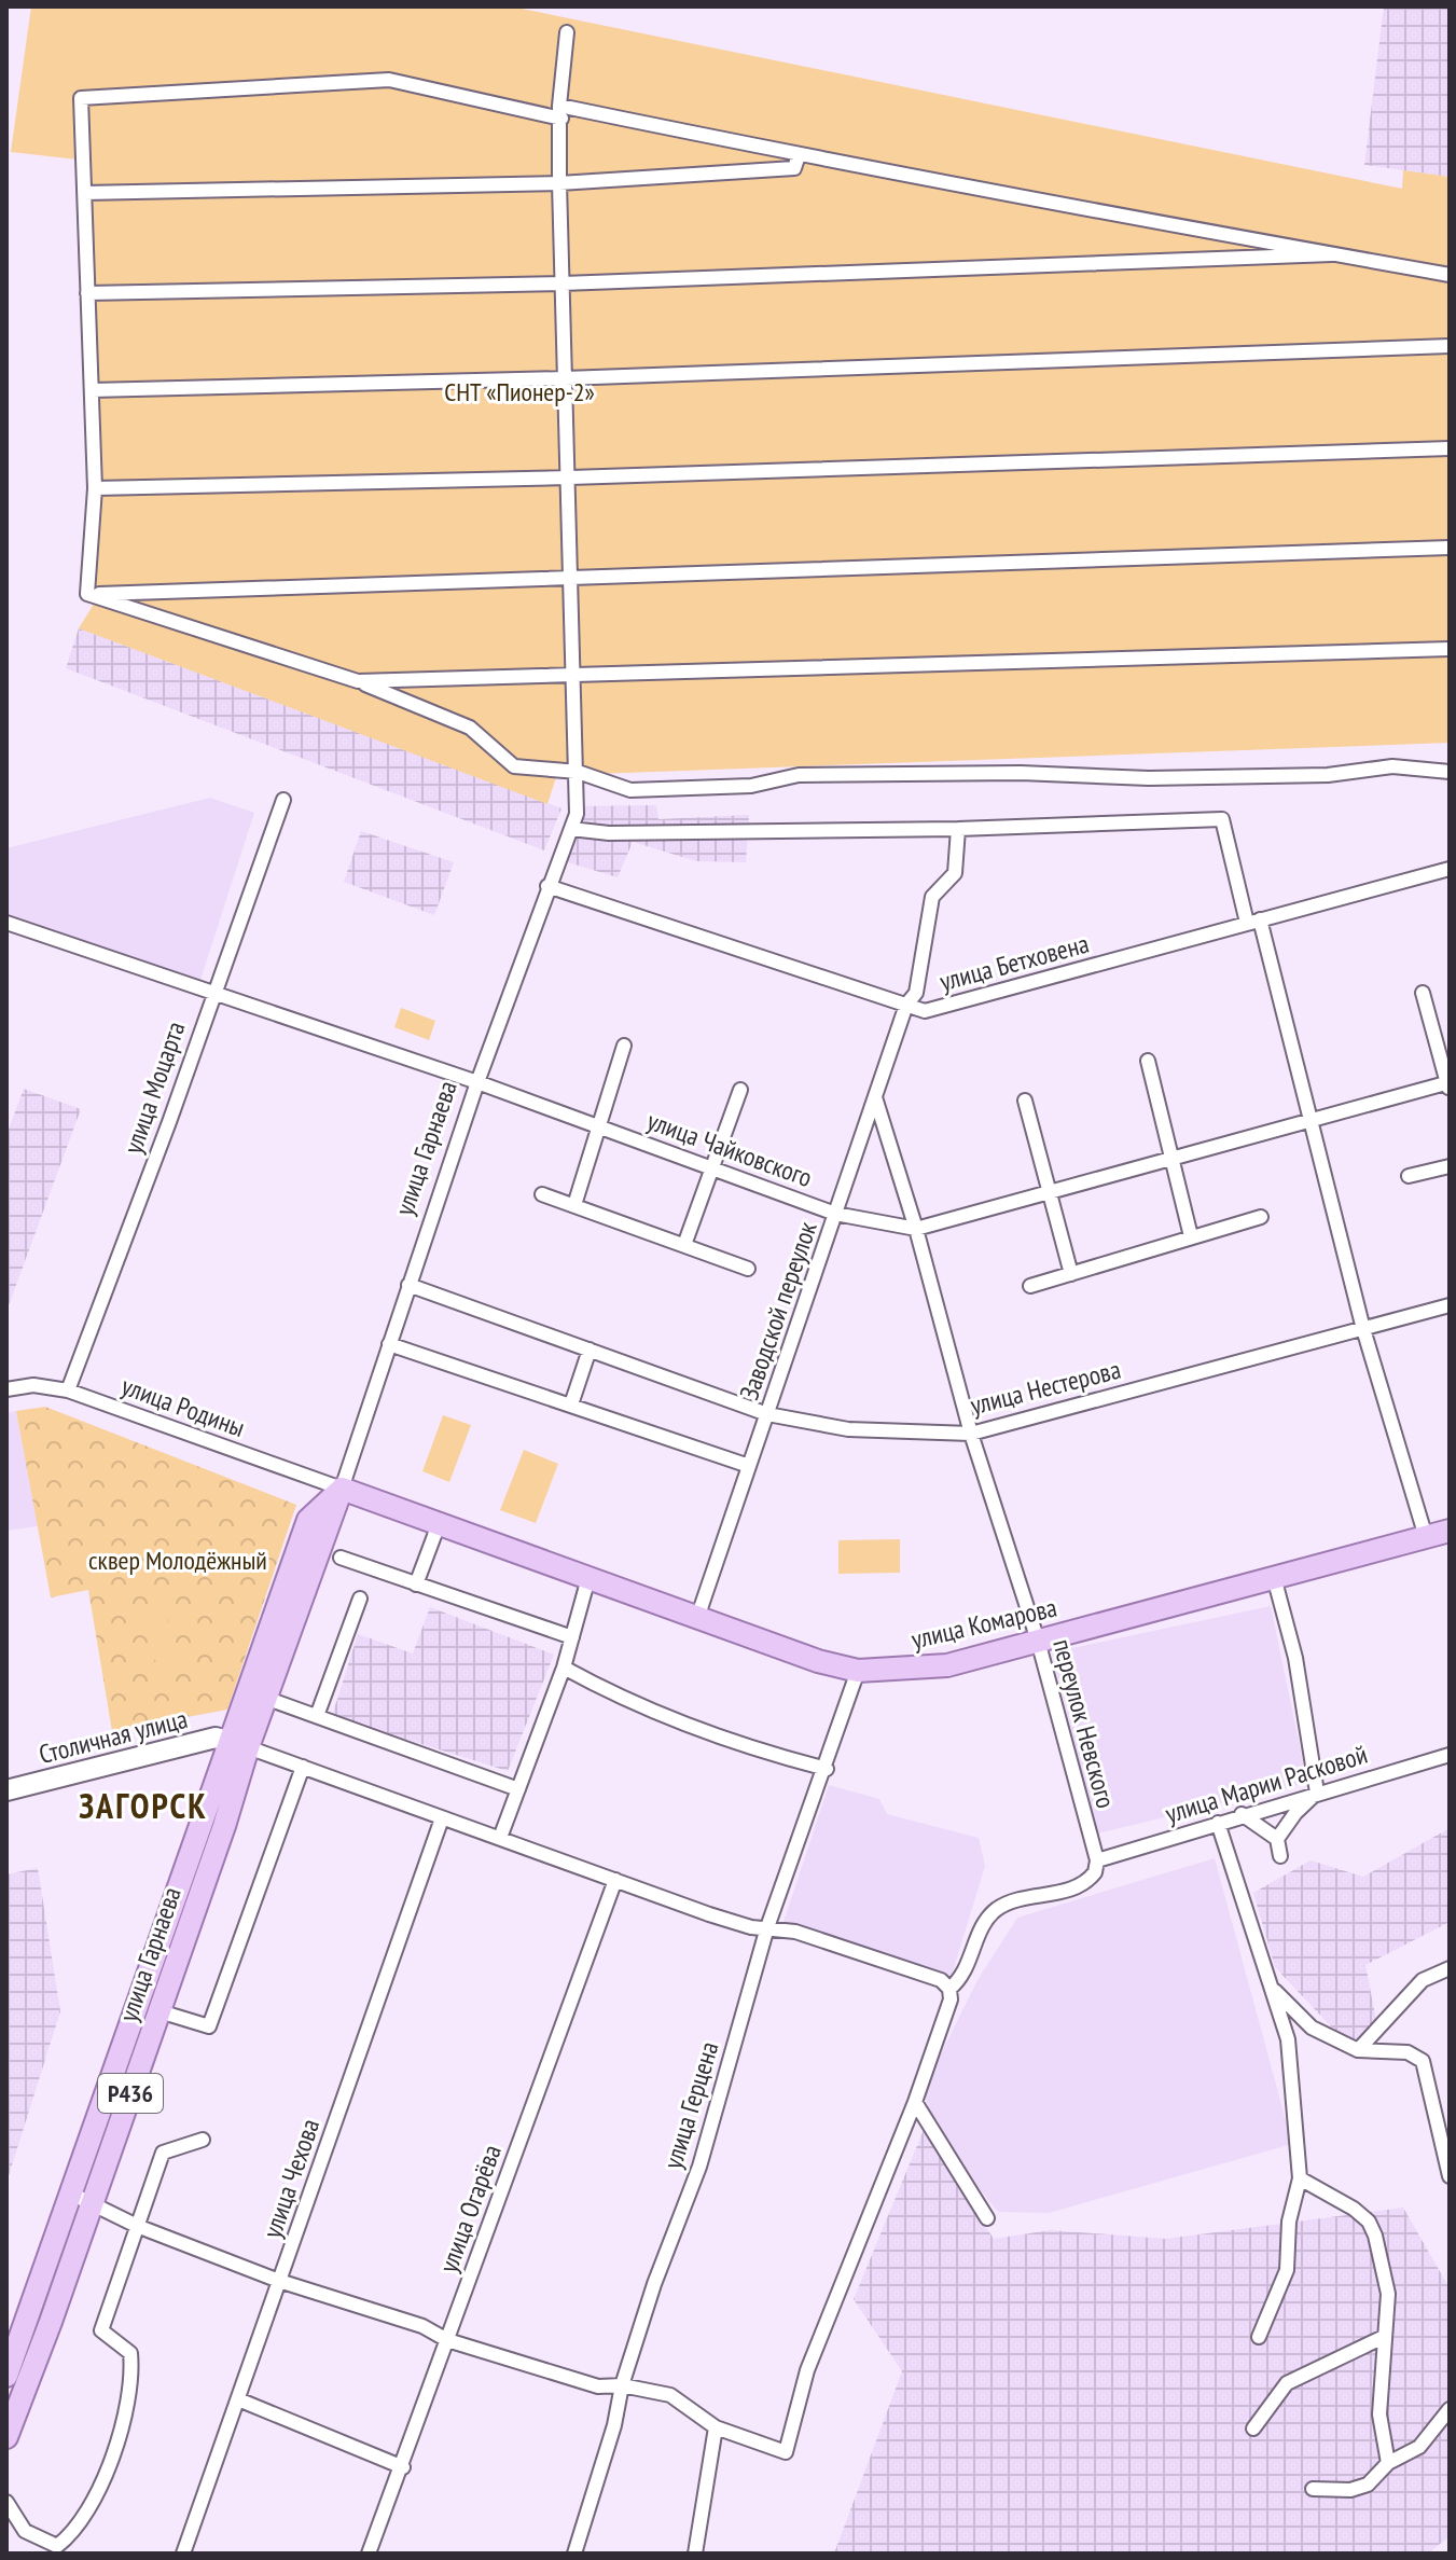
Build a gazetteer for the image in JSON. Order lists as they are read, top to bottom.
{
  "streets": {
    "main road": ["улица Гарнаева", "улица Комарова", "P436"],
    "street": [
      "улица Бетховена",
      "улица Моцарта",
      "улица Чайковского",
      "Заводской переулок",
      "улица Нестерова",
      "улица Родины",
      "переулок Невского",
      "Столичная улица",
      "улица Марии Расковой",
      "улица Герцена",
      "улица Чехова",
      "улица Огарёва"
    ]
  },
  "crossings": [
    ["улица Бетховена", "улица Гарнаева"],
    ["улица Бетховена", "Заводской переулок"],
    ["улица Моцарта", "улица Чайковского"],
    ["улица Моцарта", "улица Родины"],
    ["улица Гарнаева", "улица Чайковского"],
    ["улица Гарнаева", "улица Нестерова"],
    ["улица Гарнаева", "улица Родины"],
    ["улица Гарнаева", "улица Комарова"],
    ["улица Гарнаева", "Столичная улица"],
    ["улица Чайковского", "Заводской переулок"],
    ["улица Чайковского", "переулок Невского"],
    ["Заводской переулок", "улица Нестерова"],
    ["Заводской переулок", "улица Комарова"],
    ["Заводской переулок", "переулок Невского"],
    ["улица Нестерова", "переулок Невского"],
    ["улица Родины", "улица Комарова"],
    ["улица Комарова", "переулок Невского"],
    ["улица Комарова", "улица Герцена"],
    ["переулок Невского", "улица Марии Расковой"]
  ],
  "districts": ["ЗАГОРСК"],
  "parks": ["СНТ «Пионер-2»", "сквер Молодёжный"]
}
